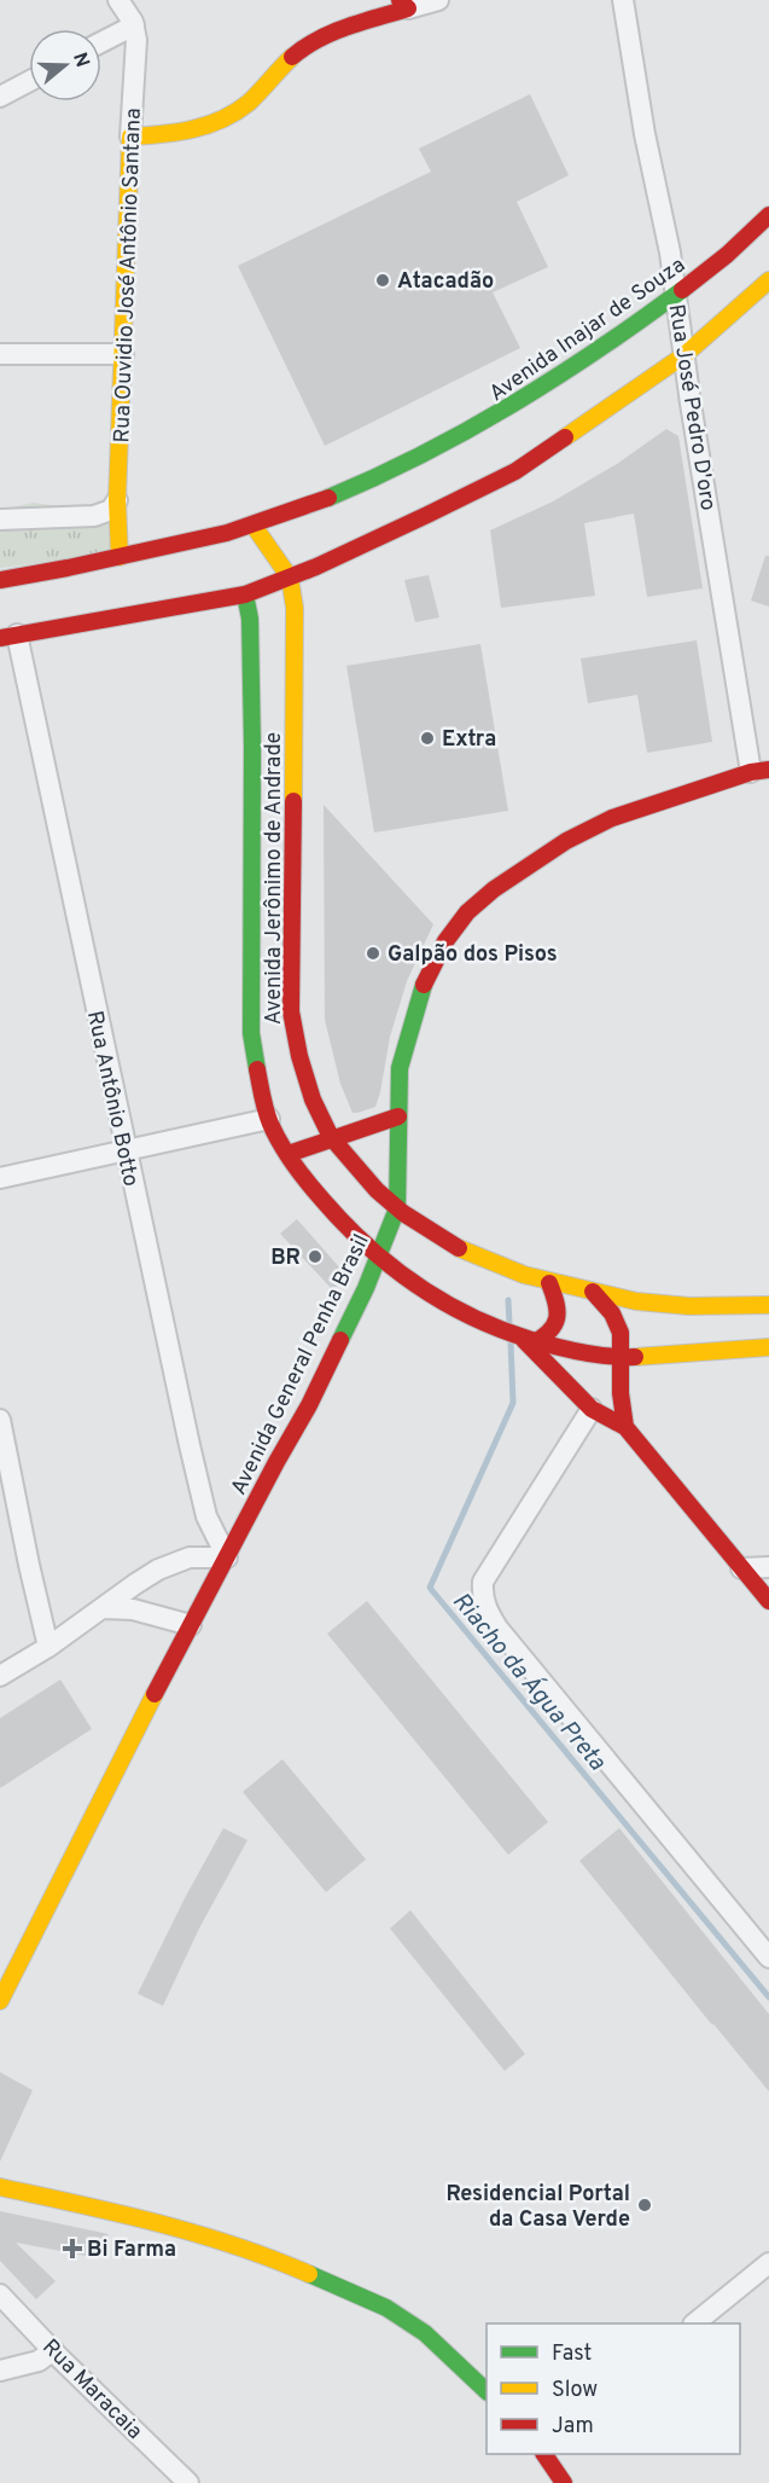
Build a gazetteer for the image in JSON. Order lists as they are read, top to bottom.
{
  "streets": {
    "main road": [
      "Rua Ouvidio José Antônio Santana",
      "Avenida Inajar de Souza",
      "Avenida Jerônimo de Andrade",
      "Avenida General Penha Brasil"
    ],
    "street": ["Rua José Pedro D'oro", "Rua Antônio Botto", "Rua Maracaia"]
  },
  "crossings": [
    ["Rua Ouvidio José Antônio Santana", "Avenida Inajar de Souza"],
    ["Avenida Inajar de Souza", "Rua José Pedro D'oro"],
    ["Avenida Inajar de Souza", "Avenida Jerônimo de Andrade"],
    ["Rua José Pedro D'oro", "Avenida General Penha Brasil"],
    ["Avenida Jerônimo de Andrade", "Avenida General Penha Brasil"],
    ["Rua Antônio Botto", "Avenida General Penha Brasil"]
  ],
  "water": ["Riacho da Água Preta"],
  "places": {
    "other": [
      "Atacadão",
      "Extra",
      "Galpão dos Pisos",
      "BR",
      "Residencial Portal da Casa Verde"
    ],
    "health": ["Bi Farma"]
  },
  "legend": ["Fast", "Slow", "Jam"],
  "north": "right"
}
